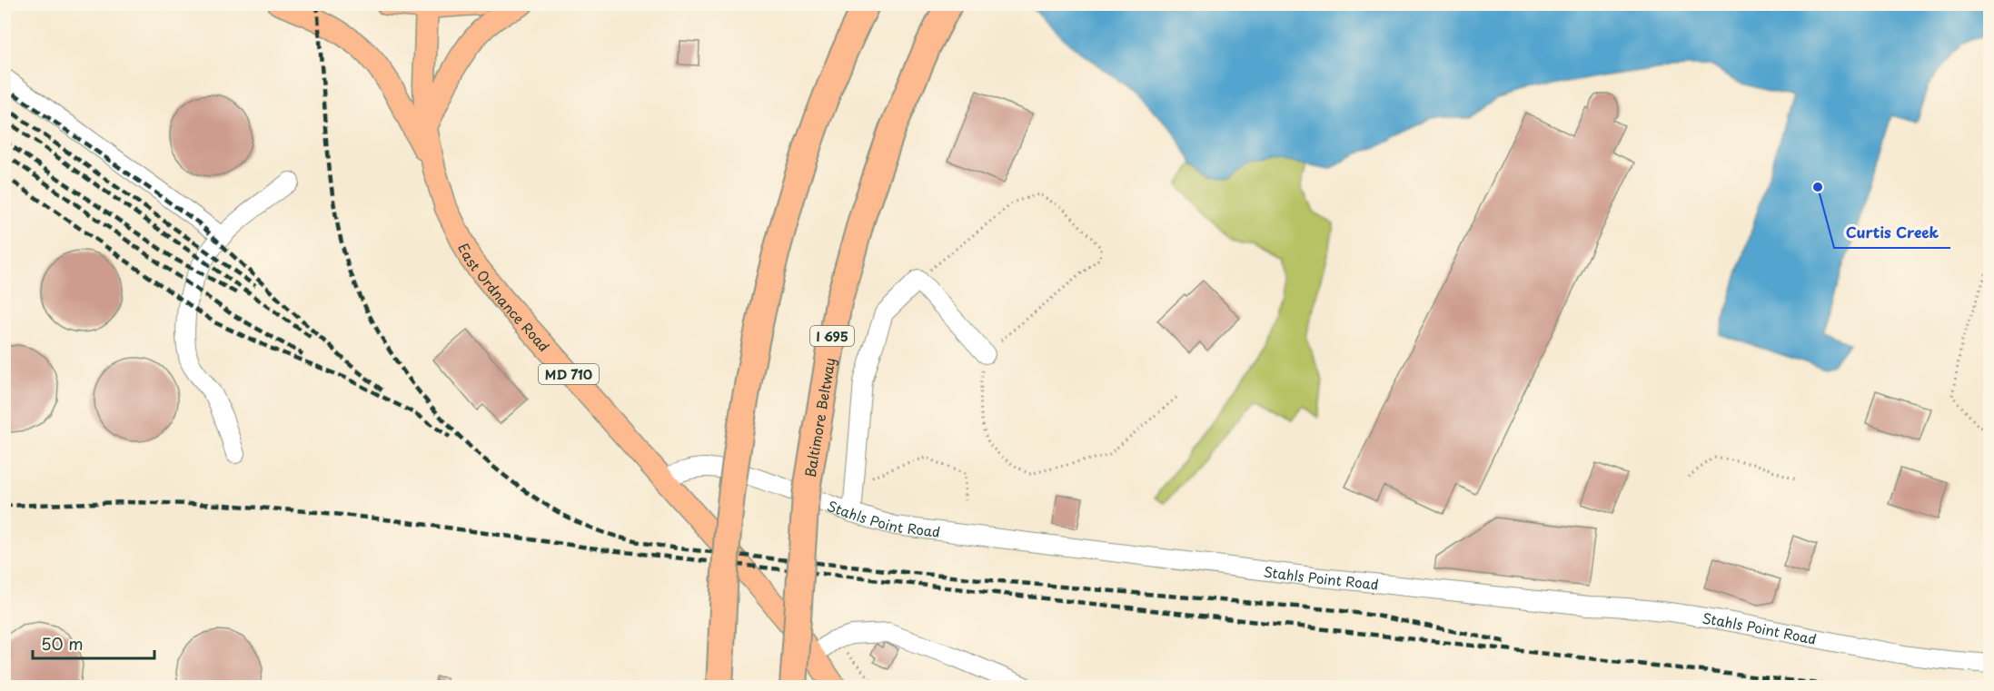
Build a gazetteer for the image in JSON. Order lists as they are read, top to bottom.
{
  "streets": {
    "highway": ["I 695", "Baltimore Beltway"],
    "main road": ["East Ordnance Road", "MD 710"],
    "street": ["Stahls Point Road"]
  },
  "crossings": [
    ["East Ordnance Road", "Stahls Point Road"]
  ],
  "places": ["Curtis Creek"],
  "scale_bar": "50 m"
}
